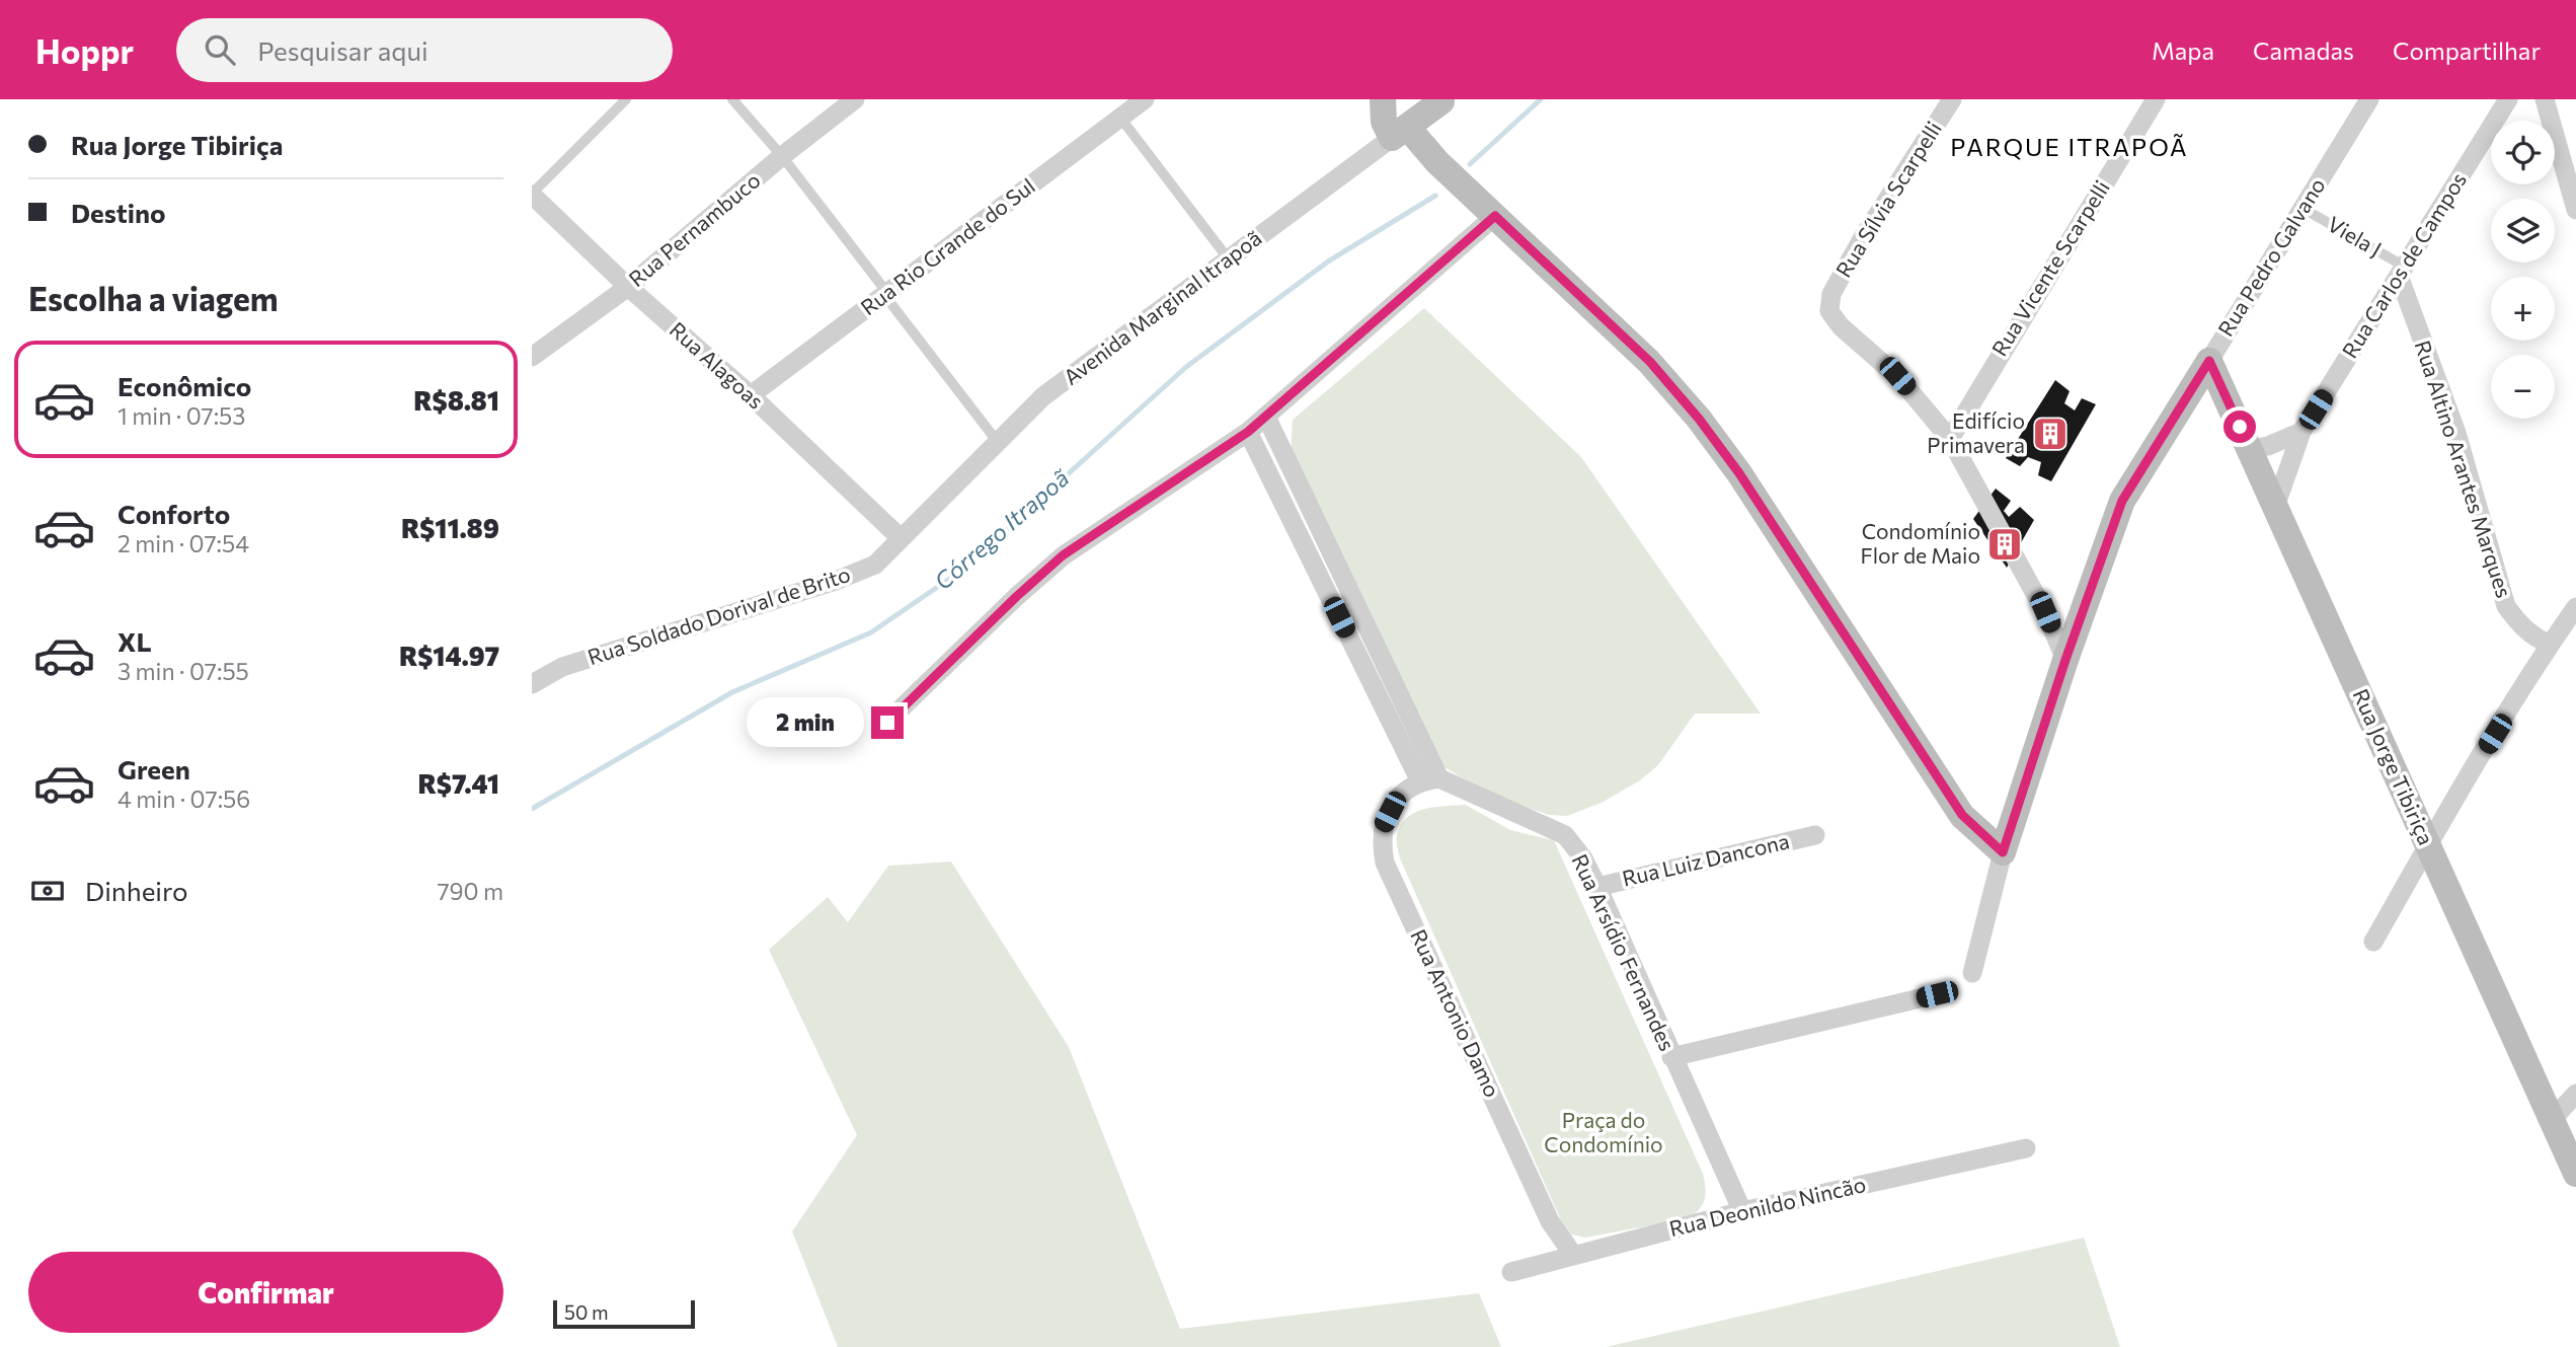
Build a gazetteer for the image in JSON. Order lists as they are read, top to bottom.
{
  "streets": {
    "main road": ["Rua Pedro Galvano", "Avenida Marginal Itrapoã", "Rua Jorge Tibiriça"],
    "street": [
      "Rua Sílvia Scarpelli",
      "Rua Pernambuco",
      "Rua Rio Grande do Sul",
      "Rua Carlos de Campos",
      "Rua Vicente Scarpelli",
      "Rua Alagoas",
      "Rua Altino Arantes Marques",
      "Rua Soldado Dorival de Brito",
      "Rua Luiz Dancona",
      "Rua Arsídio Fernandes",
      "Rua Antonio Damo",
      "Rua Deonildo Nincão"
    ],
    "lane": ["Viela J"]
  },
  "crossings": [
    ["Rua Sílvia Scarpelli", "Rua Pedro Galvano"],
    ["Rua Sílvia Scarpelli", "Rua Vicente Scarpelli"],
    ["Rua Pernambuco", "Rua Alagoas"],
    ["Viela J", "Rua Pedro Galvano"],
    ["Viela J", "Rua Carlos de Campos"],
    ["Viela J", "Rua Altino Arantes Marques"],
    ["Rua Rio Grande do Sul", "Rua Alagoas"],
    ["Rua Pedro Galvano", "Rua Jorge Tibiriça"],
    ["Rua Carlos de Campos", "Rua Altino Arantes Marques"],
    ["Rua Carlos de Campos", "Rua Jorge Tibiriça"],
    ["Avenida Marginal Itrapoã", "Rua Alagoas"],
    ["Avenida Marginal Itrapoã", "Rua Soldado Dorival de Brito"],
    ["Rua Alagoas", "Rua Soldado Dorival de Brito"],
    ["Rua Luiz Dancona", "Rua Arsídio Fernandes"],
    ["Rua Arsídio Fernandes", "Rua Antonio Damo"],
    ["Rua Arsídio Fernandes", "Rua Deonildo Nincão"],
    ["Rua Antonio Damo", "Rua Deonildo Nincão"]
  ],
  "districts": ["PARQUE ITRAPOÃ"],
  "water": ["Córrego Itrapoã"],
  "parks": ["Praça do Condomínio"],
  "places": {
    "building": ["Edifício Primavera", "Condomínio Flor de Maio"]
  },
  "scale_bar": "50 m",
  "page": {
    "header": "Hoppr",
    "search": "Pesquisar aqui",
    "nav": ["Mapa", "Camadas", "Compartilhar"],
    "banner": ["Rua Jorge Tibiriça", "Destino"],
    "map_buttons": ["+", "−"],
    "heading": "Escolha a viagem",
    "list": [
      {
        "name": "Econômico",
        "note": "1 min · 07:53",
        "value": "R$8.81"
      },
      {
        "name": "Conforto",
        "note": "2 min · 07:54",
        "value": "R$11.89"
      },
      {
        "name": "XL",
        "note": "3 min · 07:55",
        "value": "R$14.97"
      },
      {
        "name": "Green",
        "note": "4 min · 07:56",
        "value": "R$7.41"
      }
    ],
    "bubble": "2 min",
    "pay": ["Dinheiro", "790 m"],
    "buttons": "Confirmar",
    "scale": "50 m"
  }
}
